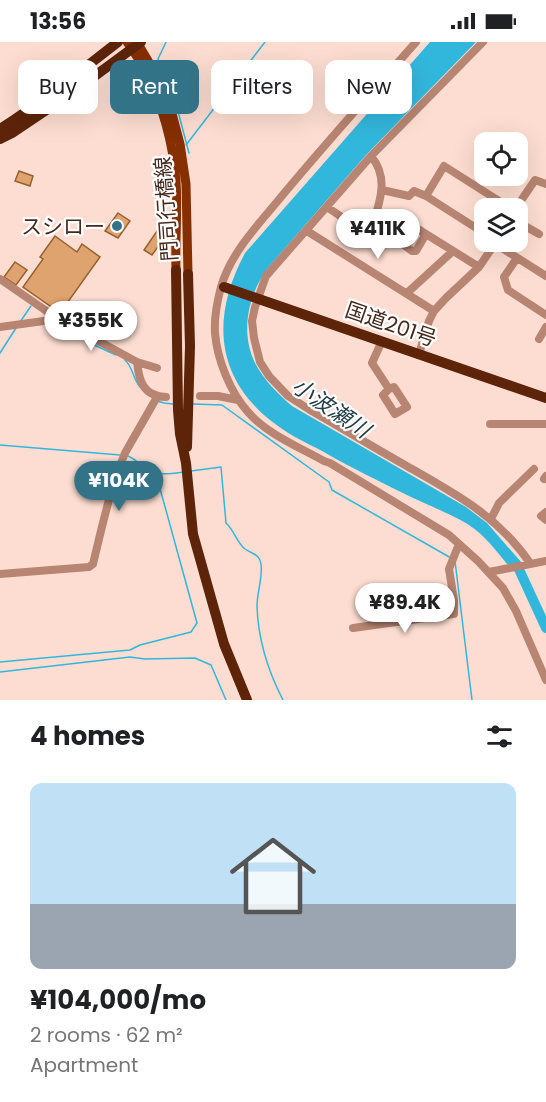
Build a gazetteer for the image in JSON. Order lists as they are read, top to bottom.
{
  "streets": {
    "highway": ["国道201号"],
    "main road": ["門司行橋線"]
  },
  "water": ["小波瀬川"],
  "places": ["スシロー"],
  "page": {
    "status": "13:56",
    "chip": [
      "Buy",
      "Rent",
      "Filters",
      "New"
    ],
    "price": [
      "¥411K",
      "¥355K",
      "¥104K",
      "¥89.4K"
    ],
    "heading": "4 homes",
    "list": [
      {
        "name": "¥104,000/mo",
        "note": "2 rooms · 62 m² · Apartment"
      }
    ]
  }
}
